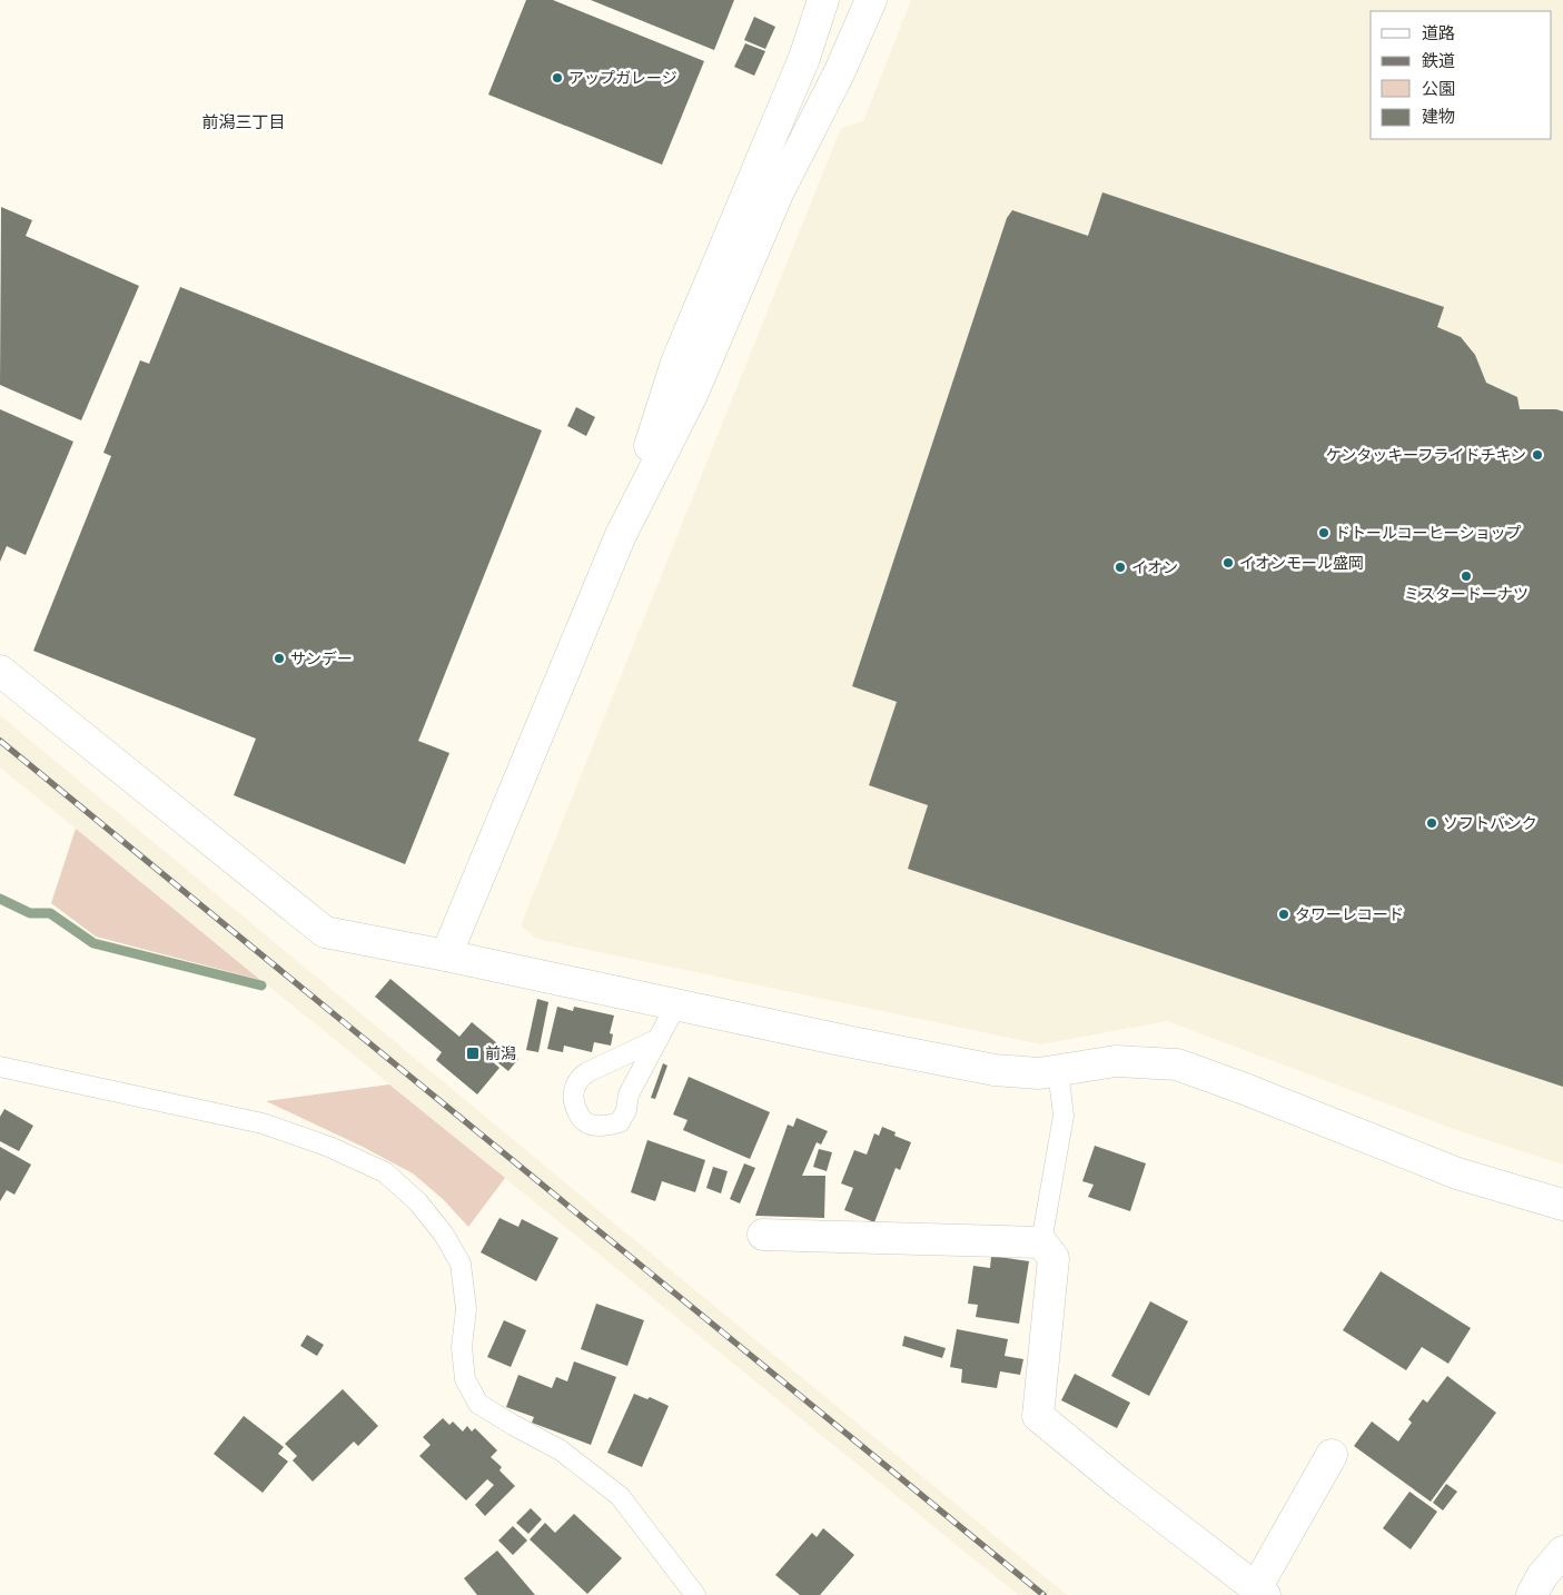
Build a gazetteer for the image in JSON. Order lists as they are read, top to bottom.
{
  "districts": ["前潟三丁目"],
  "places": {
    "other": [
      "アップガレージ",
      "ケンタッキーフライドチキン",
      "ドトールコーヒーショップ",
      "イオンモール盛岡",
      "イオン",
      "ミスタードーナツ",
      "サンデー",
      "ソフトバンク",
      "タワーレコード"
    ],
    "transit": ["前潟"]
  },
  "legend": [
    "道路",
    "鉄道",
    "公園",
    "建物"
  ]
}
